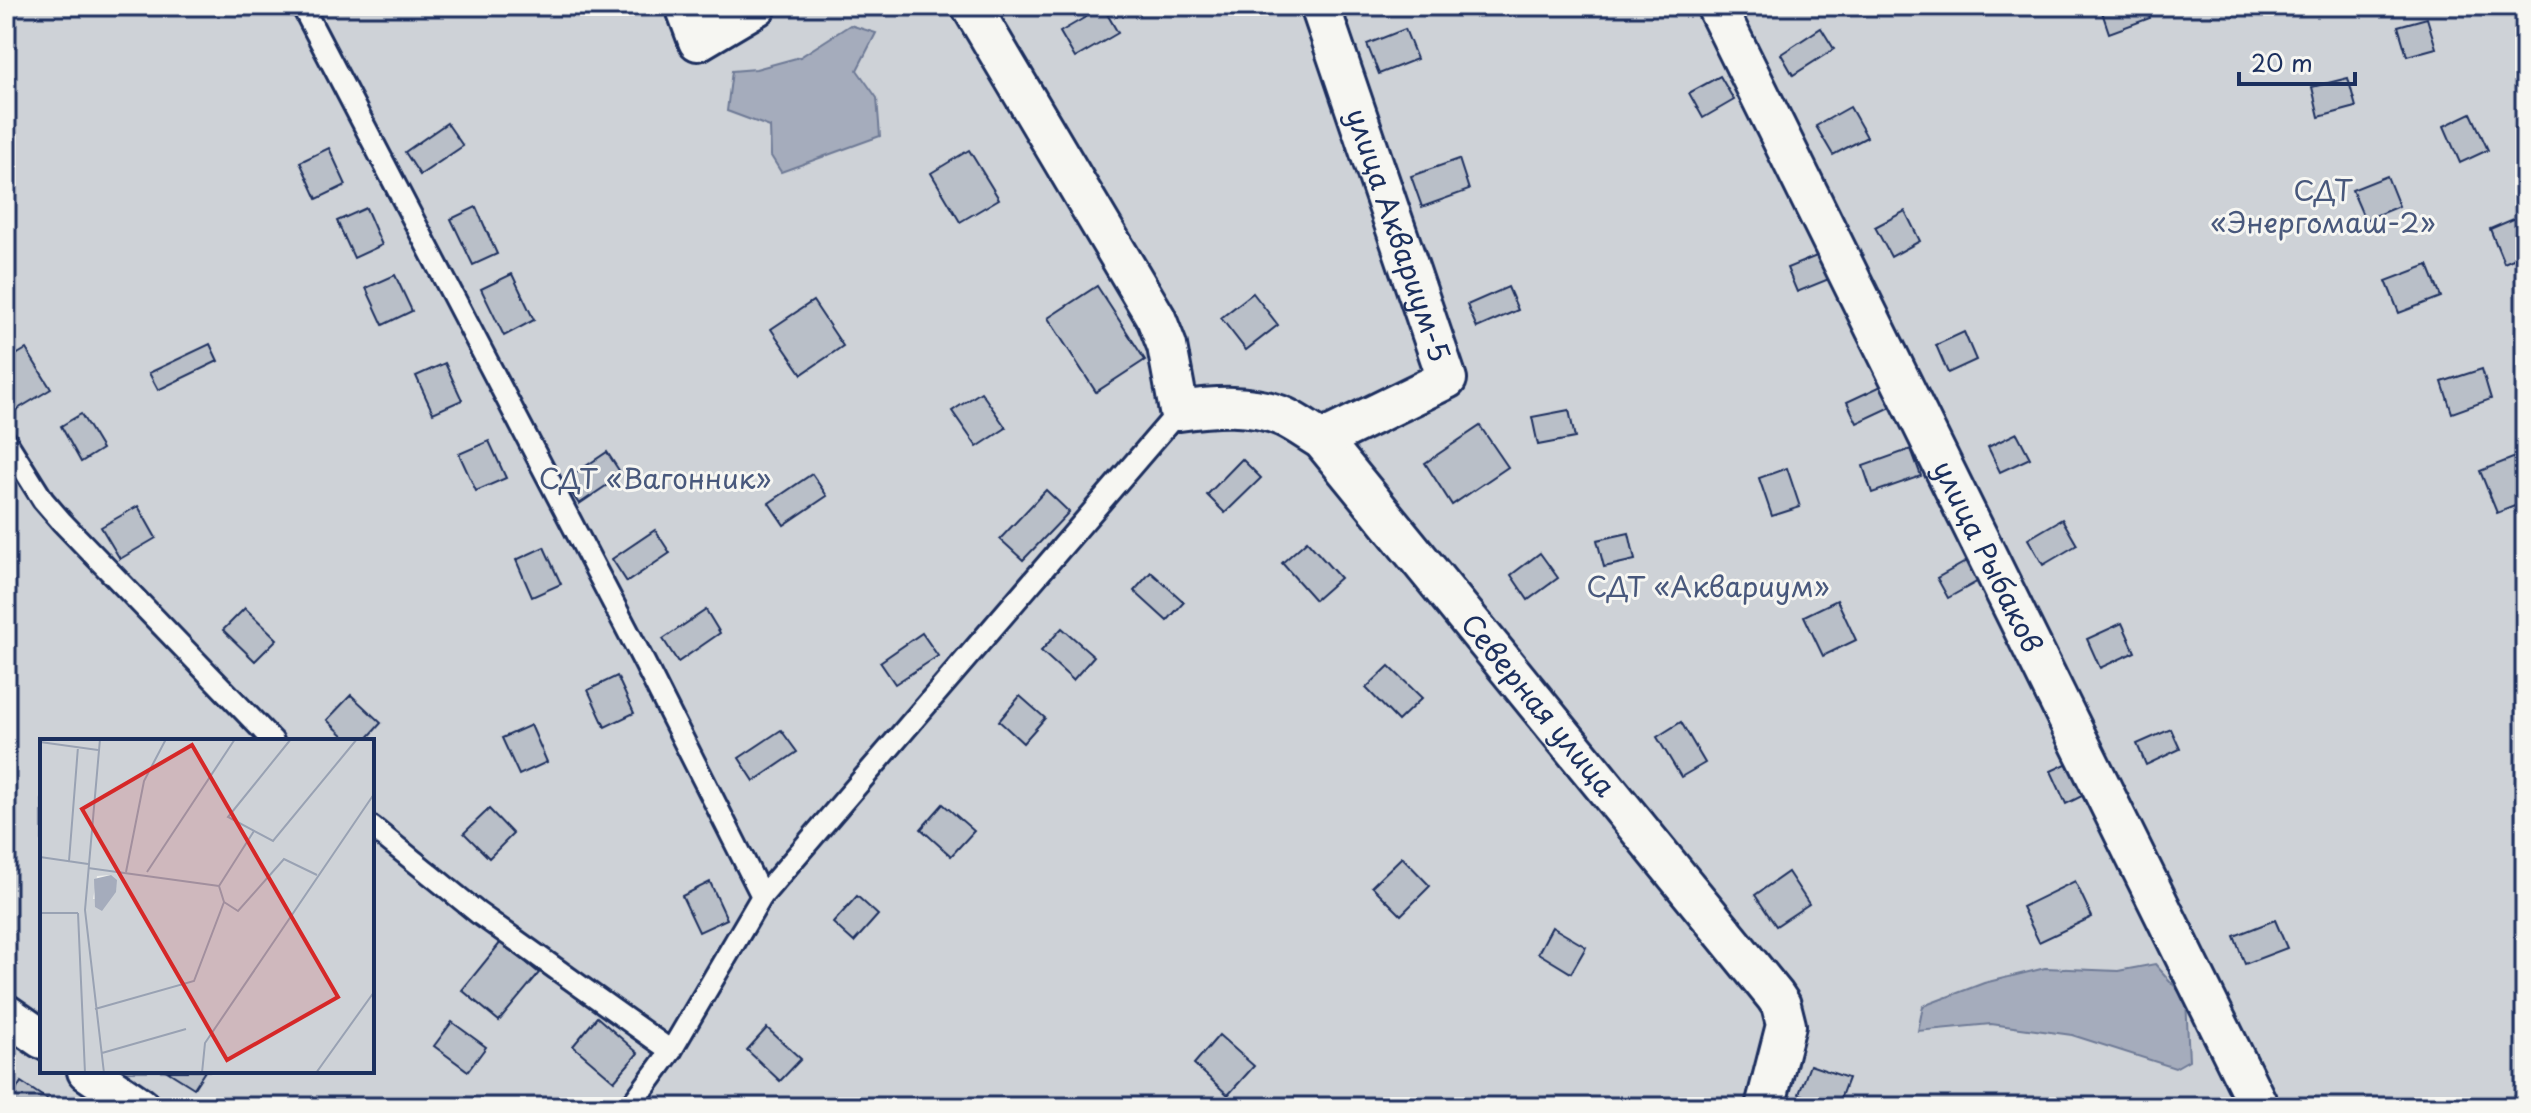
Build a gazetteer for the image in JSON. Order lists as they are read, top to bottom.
{
  "streets": {
    "street": ["улица Аквариум-5", "улица Рыбаков", "Северная улица"]
  },
  "crossings": [
    ["улица Аквариум-5", "Северная улица"]
  ],
  "parks": ["СДТ «Энергомаш-2»", "СДТ «Вагонник»", "СДТ «Аквариум»"],
  "scale_bar": "20 m"
}
